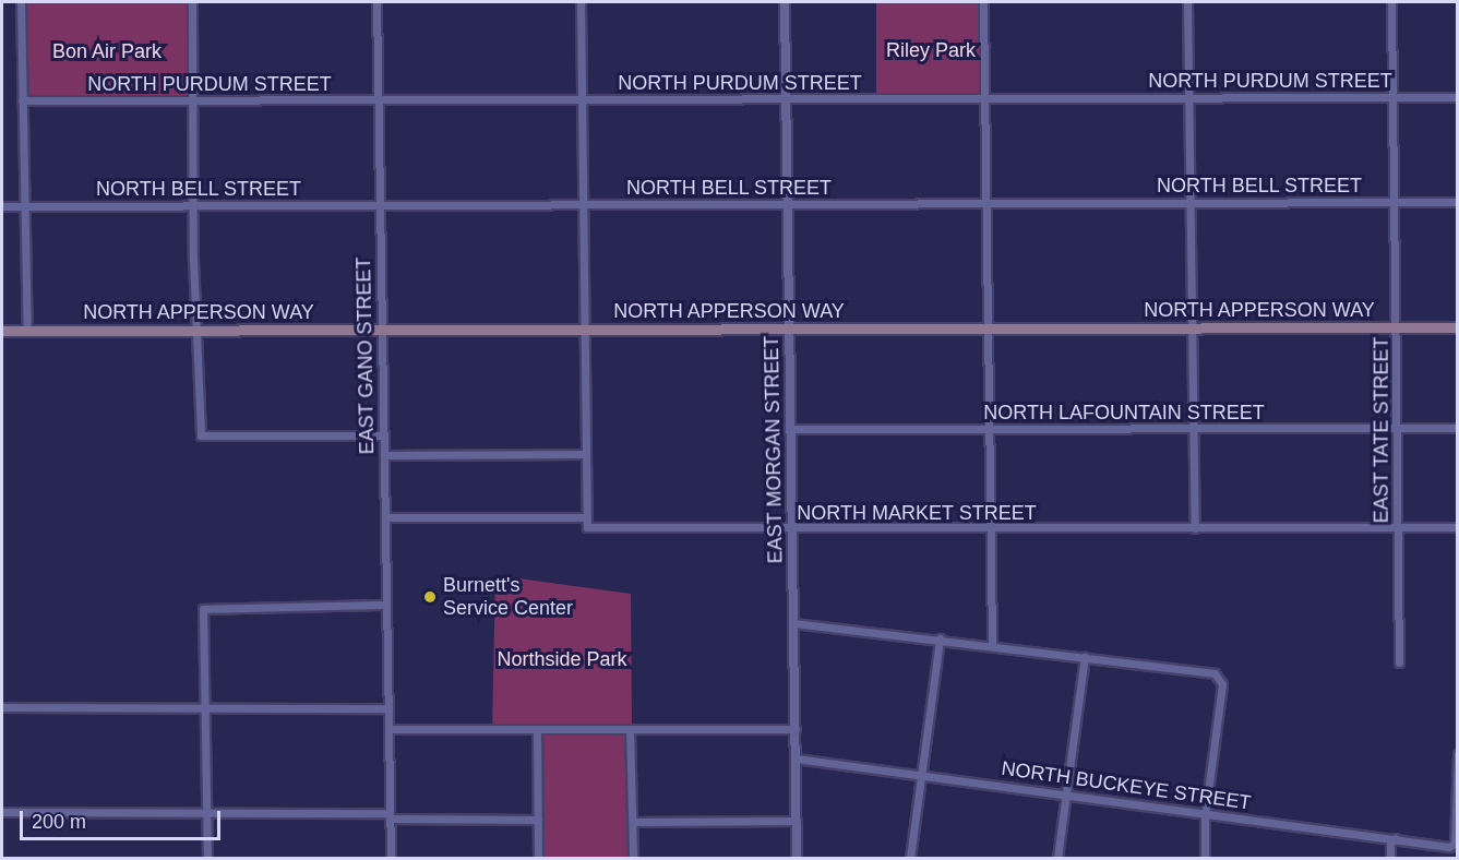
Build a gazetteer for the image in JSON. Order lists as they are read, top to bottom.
{
  "streets": {
    "main road": ["NORTH APPERSON WAY"],
    "street": [
      "NORTH PURDUM STREET",
      "NORTH BELL STREET",
      "EAST GANO STREET",
      "NORTH LAFOUNTAIN STREET",
      "EAST TATE STREET",
      "EAST MORGAN STREET",
      "NORTH MARKET STREET",
      "NORTH BUCKEYE STREET"
    ]
  },
  "crossings": [
    ["NORTH PURDUM STREET", "EAST GANO STREET"],
    ["NORTH PURDUM STREET", "EAST TATE STREET"],
    ["NORTH PURDUM STREET", "EAST MORGAN STREET"],
    ["NORTH BELL STREET", "EAST GANO STREET"],
    ["NORTH BELL STREET", "EAST TATE STREET"],
    ["NORTH BELL STREET", "EAST MORGAN STREET"],
    ["NORTH APPERSON WAY", "EAST GANO STREET"],
    ["NORTH APPERSON WAY", "EAST TATE STREET"],
    ["NORTH APPERSON WAY", "EAST MORGAN STREET"],
    ["EAST GANO STREET", "NORTH MARKET STREET"],
    ["NORTH LAFOUNTAIN STREET", "EAST TATE STREET"],
    ["NORTH LAFOUNTAIN STREET", "EAST MORGAN STREET"],
    ["EAST TATE STREET", "NORTH MARKET STREET"],
    ["EAST MORGAN STREET", "NORTH MARKET STREET"],
    ["EAST MORGAN STREET", "NORTH BUCKEYE STREET"]
  ],
  "parks": ["Riley Park", "Bon Air Park", "Northside Park"],
  "places": ["Burnett's Service Center"],
  "scale_bar": "200 m"
}
